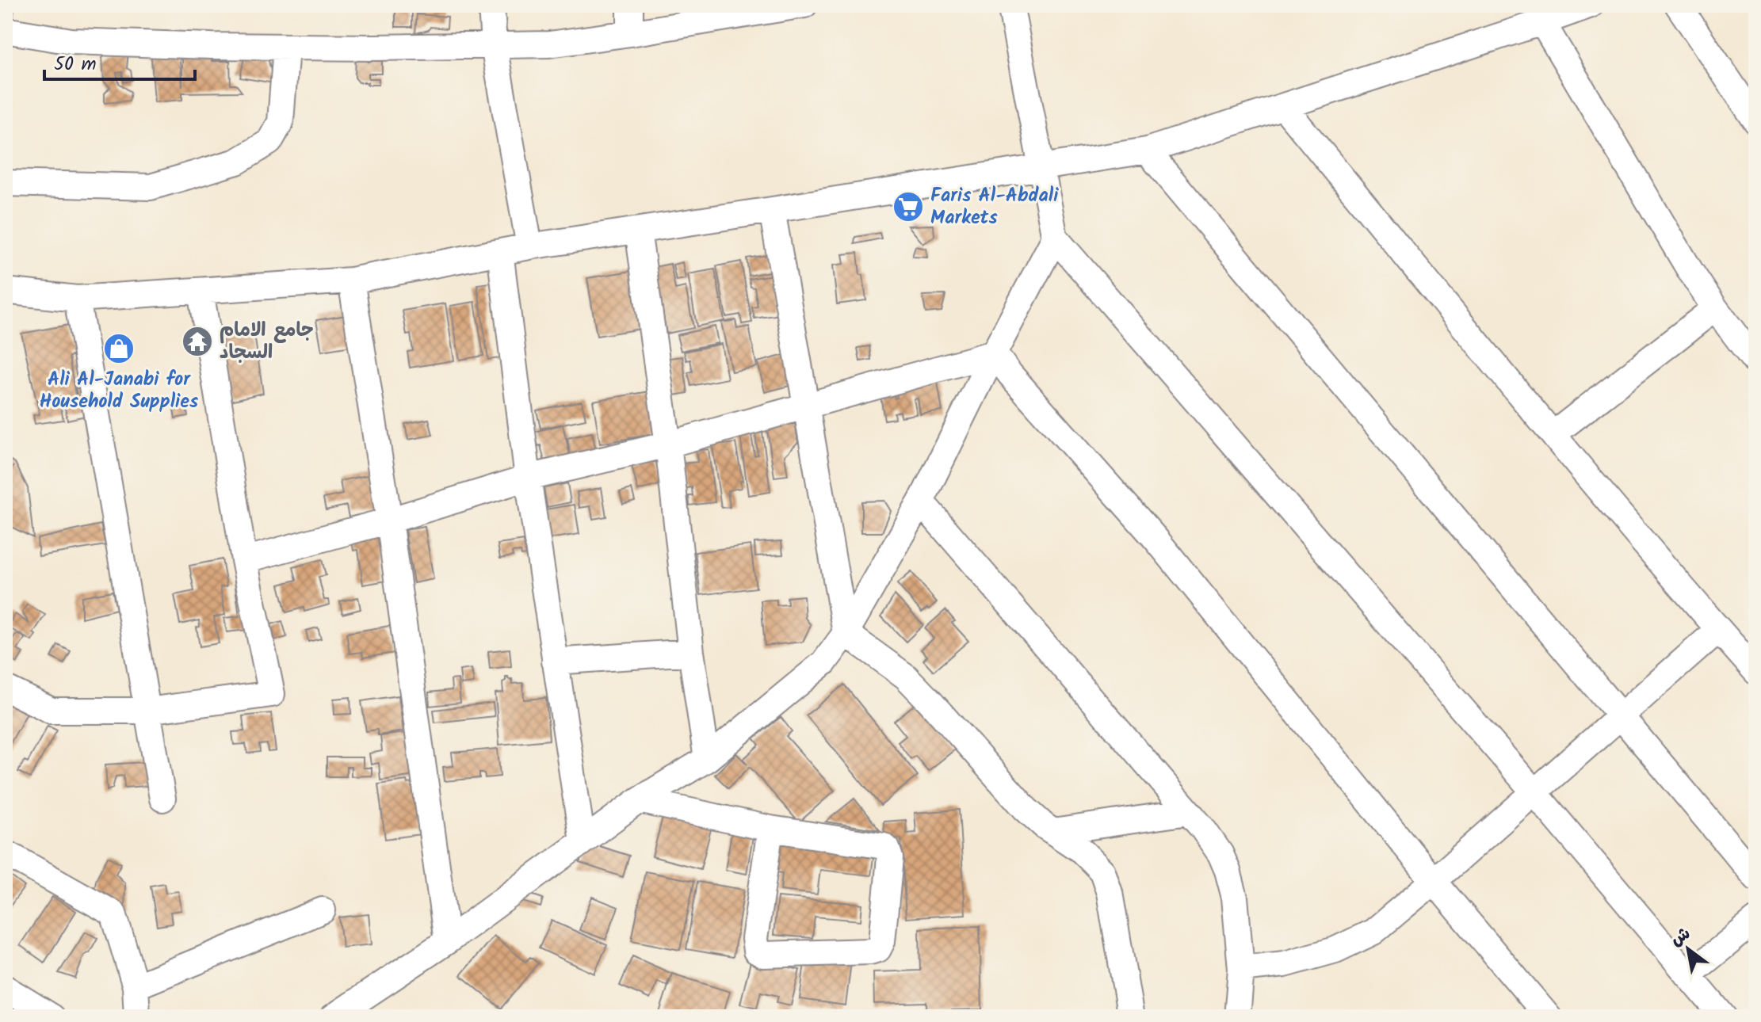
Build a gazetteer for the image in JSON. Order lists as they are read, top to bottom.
{
  "places": {
    "supermarket": ["Faris Al-Abdali Markets"],
    "temple": ["جامع الامام السجاد"],
    "shop": ["Ali Al-Janabi for Household Supplies"]
  },
  "scale_bar": "50 m",
  "north": "top left"
}
